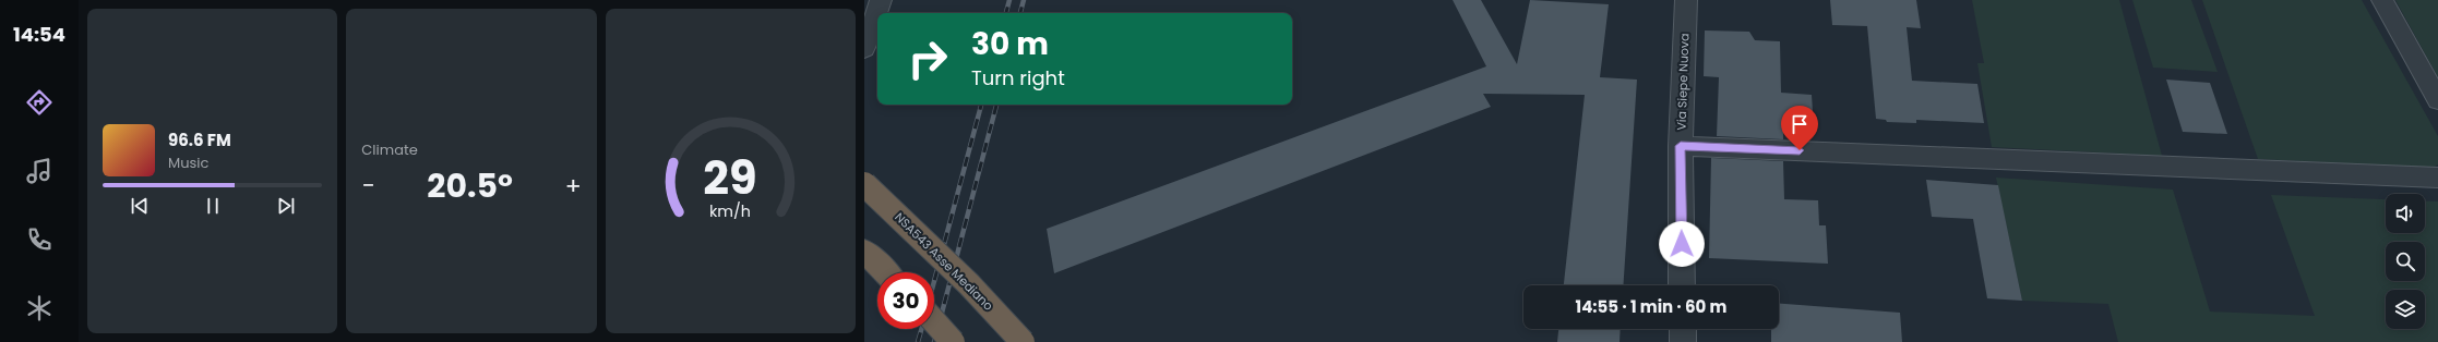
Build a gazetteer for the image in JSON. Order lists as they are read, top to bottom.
{
  "streets": {
    "highway": ["NSA543 Asse Mediano"],
    "street": ["Via Siepe Nuova"]
  },
  "page": {
    "tabs": "14:54",
    "tile": "Climate",
    "turn": ["30 m", "Turn right"],
    "song": ["96.6 FM", "Music"],
    "heat": ["−", "20.5°", "+"],
    "limit": "30",
    "trip": "14:55 · 1 min · 60 m",
    "gauge": ["29", "km/h"]
  }
}
